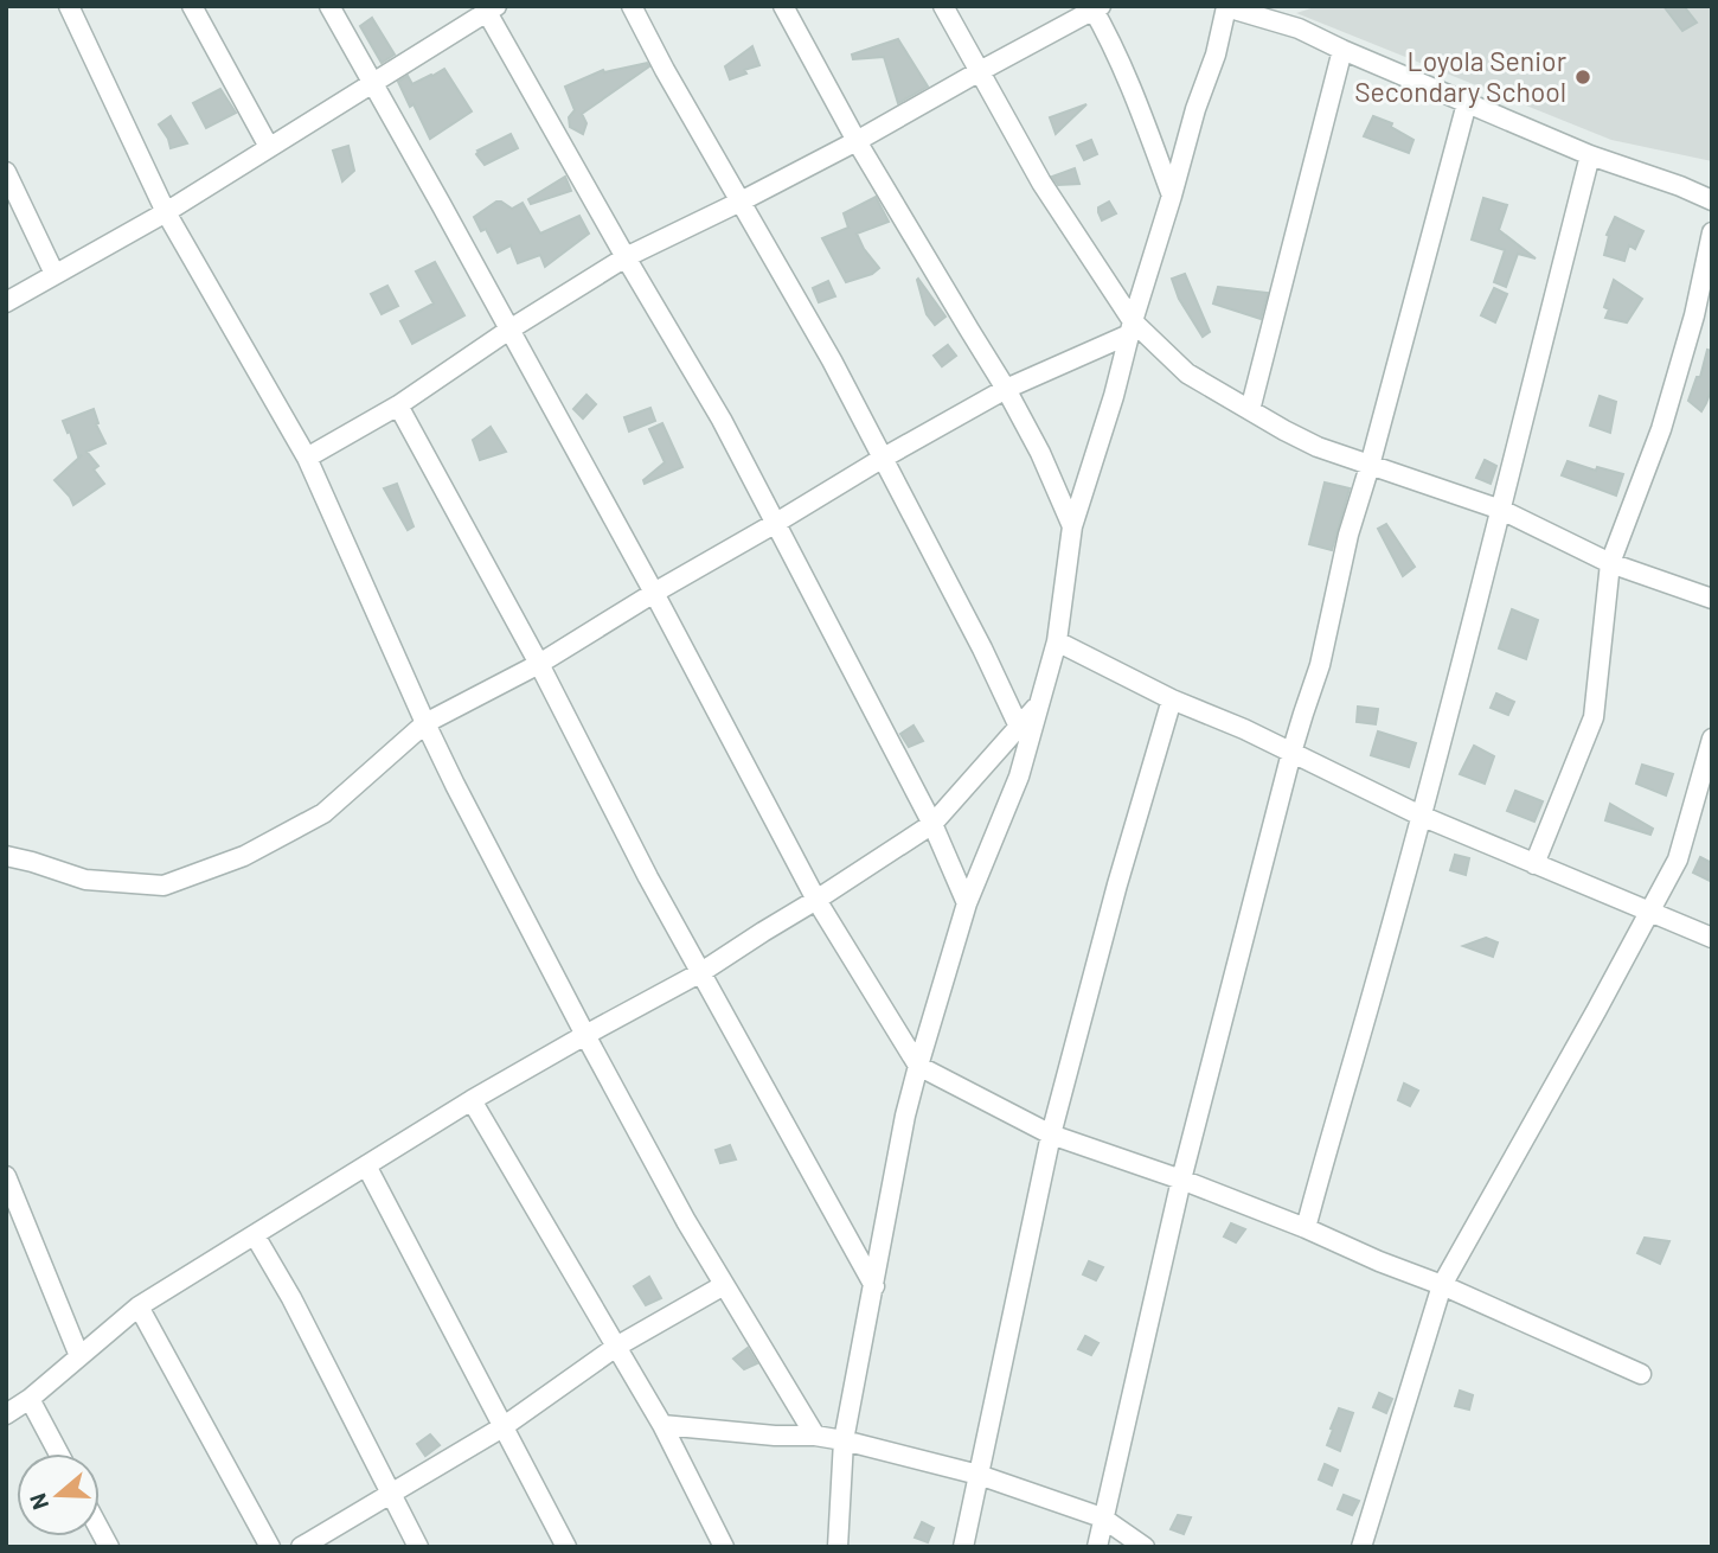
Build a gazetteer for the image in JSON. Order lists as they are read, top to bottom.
{
  "places": ["Loyola Senior Secondary School"],
  "north": "left"
}
